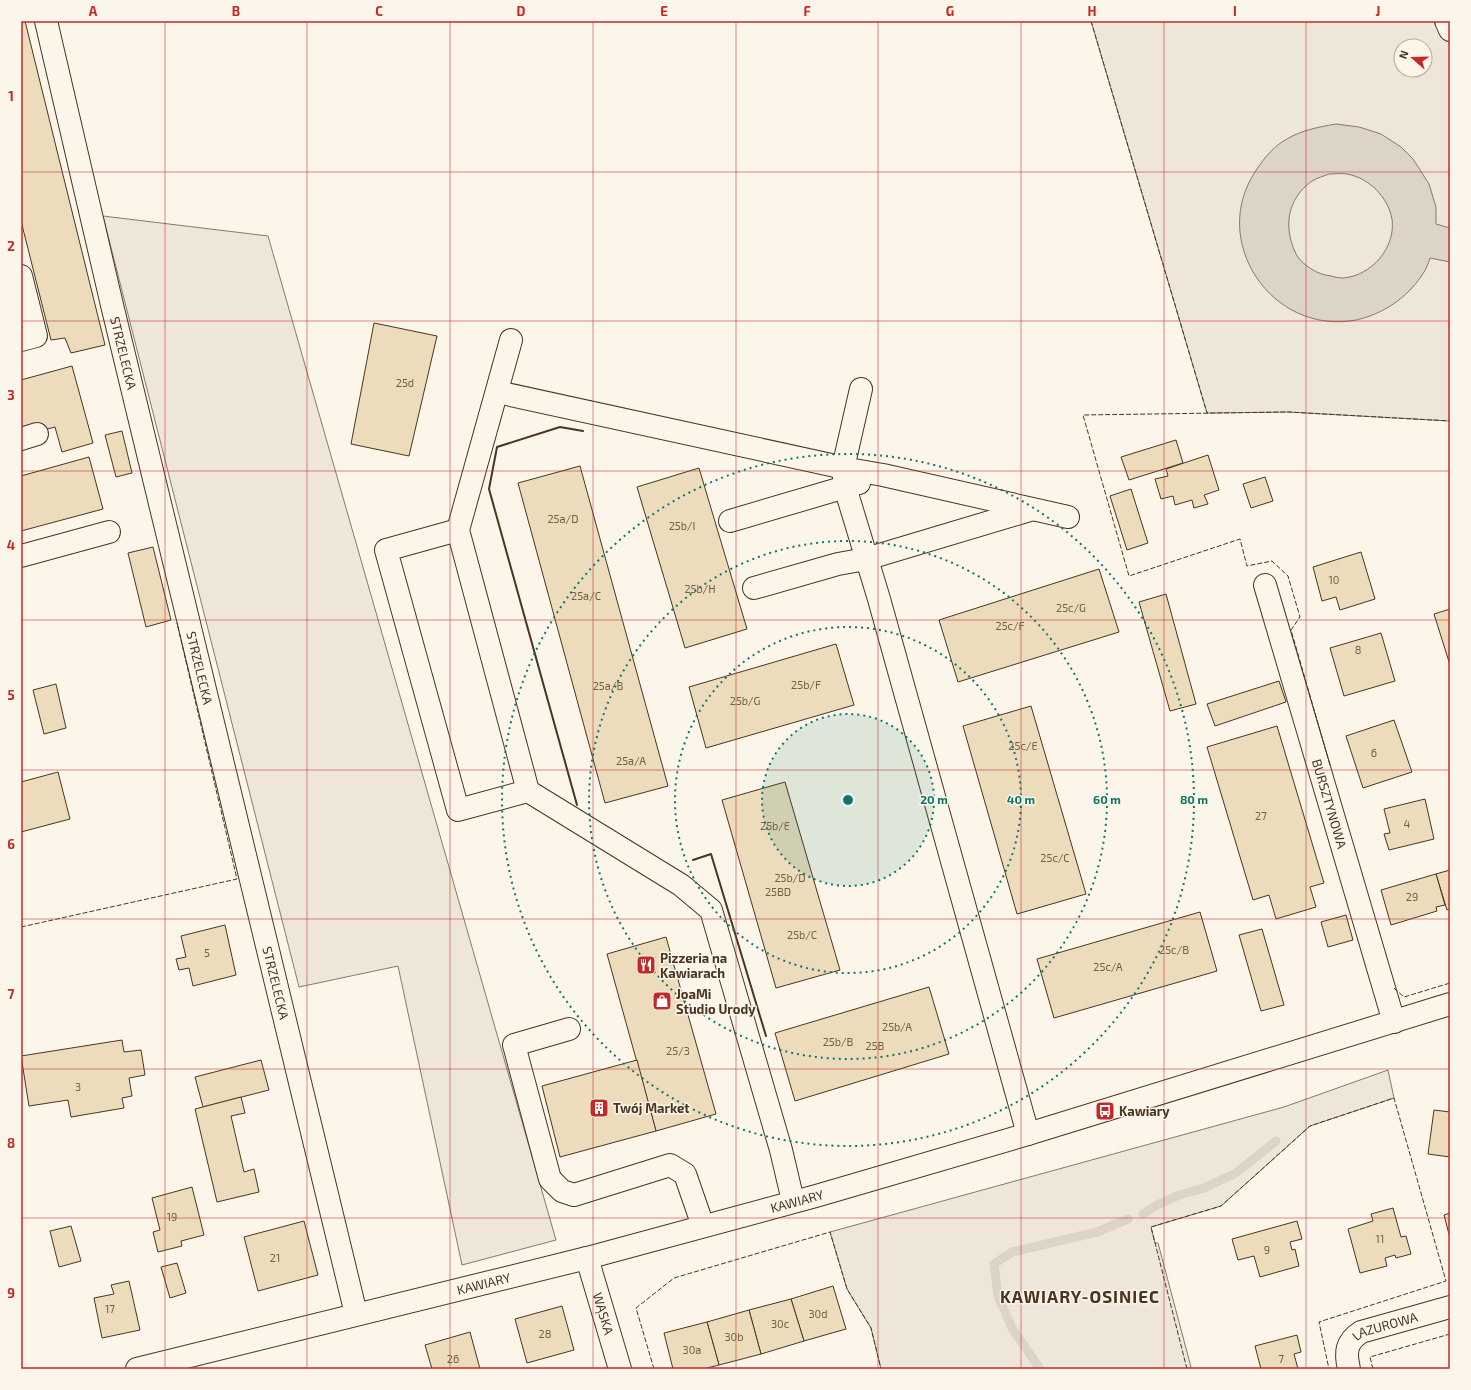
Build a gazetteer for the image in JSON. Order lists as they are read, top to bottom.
{
  "streets": {
    "street": [
      "STRZELECKA",
      "BURSZTYNOWA",
      "KAWIARY",
      "WĄSKA",
      "LAZUROWA"
    ]
  },
  "crossings": [
    ["STRZELECKA", "KAWIARY"],
    ["BURSZTYNOWA", "KAWIARY"],
    ["KAWIARY", "WĄSKA"]
  ],
  "districts": ["KAWIARY-OSINIEC"],
  "places": {
    "restaurant": ["Pizzeria na Kawiarach"],
    "shop": ["JoaMi Studio Urody"],
    "building": ["Twój Market"],
    "bus stop": ["Kawiary"]
  },
  "house_numbers": [
    "25d",
    "25a/D",
    "25b/I",
    "10",
    "25b/H",
    "25a/C",
    "25c/G",
    "25c/F",
    "8",
    "25b/F",
    "25a/B",
    "25b/G",
    "25c/E",
    "6",
    "25a/A",
    "27",
    "4",
    "25b/E",
    "25c/C",
    "25b/D",
    "25BD",
    "29",
    "25b/C",
    "25c/B",
    "5",
    "25c/A",
    "25b/A",
    "25b/B",
    "25B",
    "25/3",
    "3",
    "19",
    "11",
    "9",
    "21",
    "17",
    "30d",
    "30c",
    "28",
    "30b",
    "30a",
    "26",
    "7"
  ],
  "north": "left",
  "grid": {
    "columns": [
      "A",
      "B",
      "C",
      "D",
      "E",
      "F",
      "G",
      "H",
      "I",
      "J"
    ],
    "rows": [
      "1",
      "2",
      "3",
      "4",
      "5",
      "6",
      "7",
      "8",
      "9"
    ]
  },
  "rings": [
    "20 m",
    "40 m",
    "60 m",
    "80 m"
  ]
}
